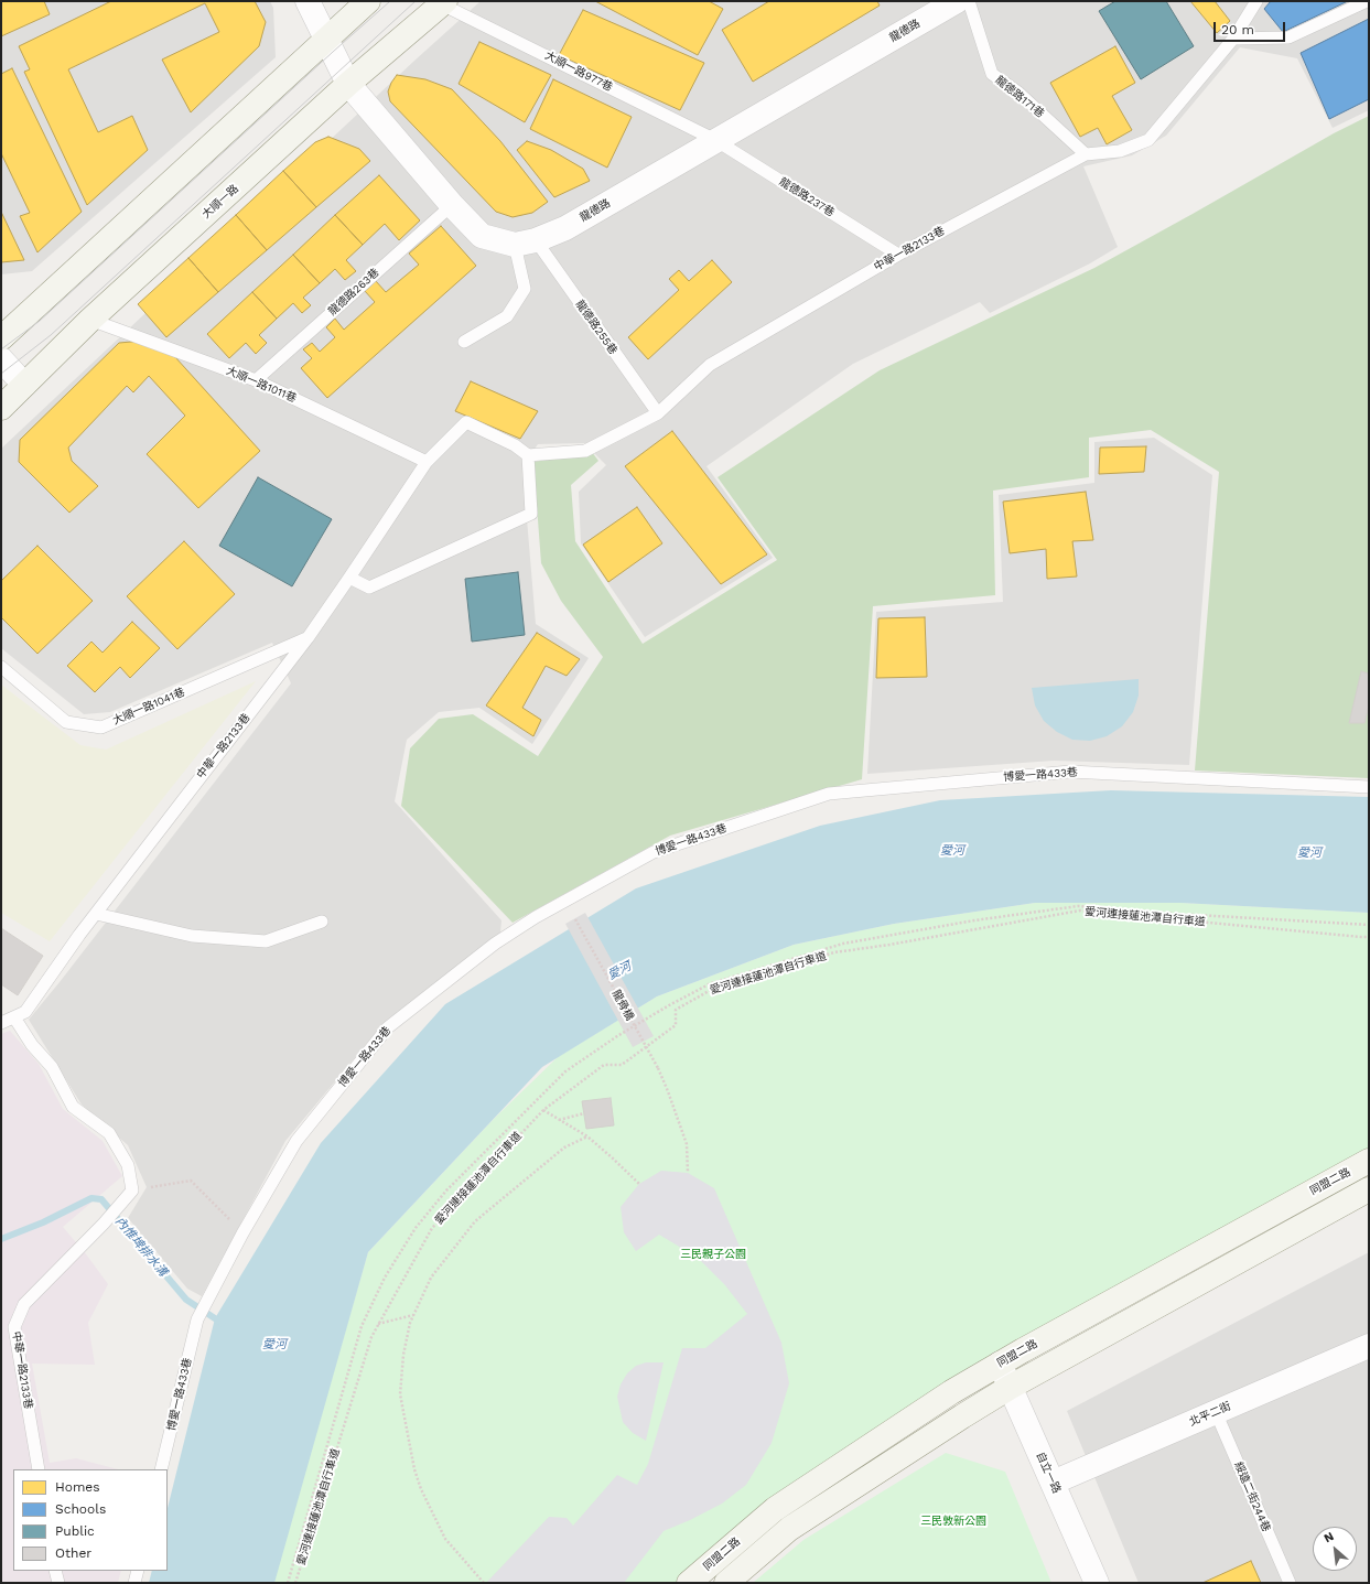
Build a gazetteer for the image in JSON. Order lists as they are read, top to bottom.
{
  "streets": {
    "street": [
      "龍德路",
      "大順一路",
      "同盟二路",
      "北平二街",
      "自立一路"
    ],
    "lane": [
      "大順一路977巷",
      "龍德路171巷",
      "龍德路237巷",
      "中華一路2133巷",
      "龍德路263巷",
      "龍德路255巷",
      "大順一路1011巷",
      "大順一路1041巷",
      "博愛一路433巷",
      "綏遠二街244巷"
    ],
    "path": ["愛河連接蓮池潭自行車道", "龍骨橋"]
  },
  "crossings": [
    ["龍德路", "大順一路977巷"],
    ["龍德路", "龍德路237巷"],
    ["龍德路", "龍德路255巷"],
    ["大順一路977巷", "龍德路237巷"],
    ["大順一路977巷", "大順一路"],
    ["龍德路171巷", "中華一路2133巷"],
    ["龍德路237巷", "中華一路2133巷"],
    ["大順一路", "大順一路1011巷"],
    ["中華一路2133巷", "龍德路255巷"],
    ["中華一路2133巷", "大順一路1011巷"],
    ["中華一路2133巷", "大順一路1041巷"],
    ["龍德路263巷", "大順一路1011巷"],
    ["同盟二路", "自立一路"],
    ["北平二街", "自立一路"],
    ["北平二街", "綏遠二街244巷"]
  ],
  "water": ["愛河", "內惟埤排水溝"],
  "parks": ["三民親子公園", "三民敦新公園"],
  "legend": [
    "Homes",
    "Schools",
    "Public",
    "Other"
  ],
  "scale_bar": "20 m",
  "north": "top left"
}
